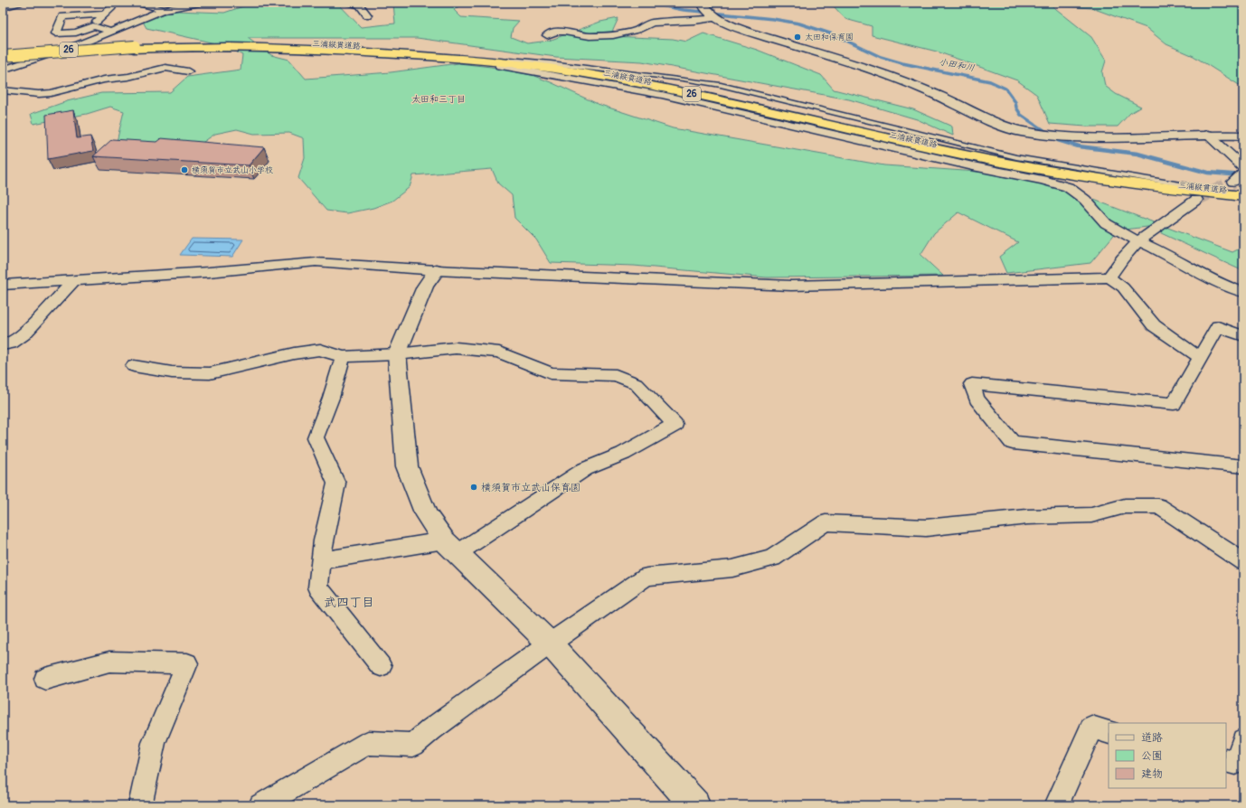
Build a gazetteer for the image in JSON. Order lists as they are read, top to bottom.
{
  "streets": {
    "highway": ["三浦縦貫道路", "26"]
  },
  "districts": ["太田和三丁目", "武四丁目"],
  "water": ["小田和川"],
  "places": ["太田和保育園", "横須賀市立武山小学校", "横須賀市立武山保育園"],
  "legend": ["道路", "公園", "建物"]
}
